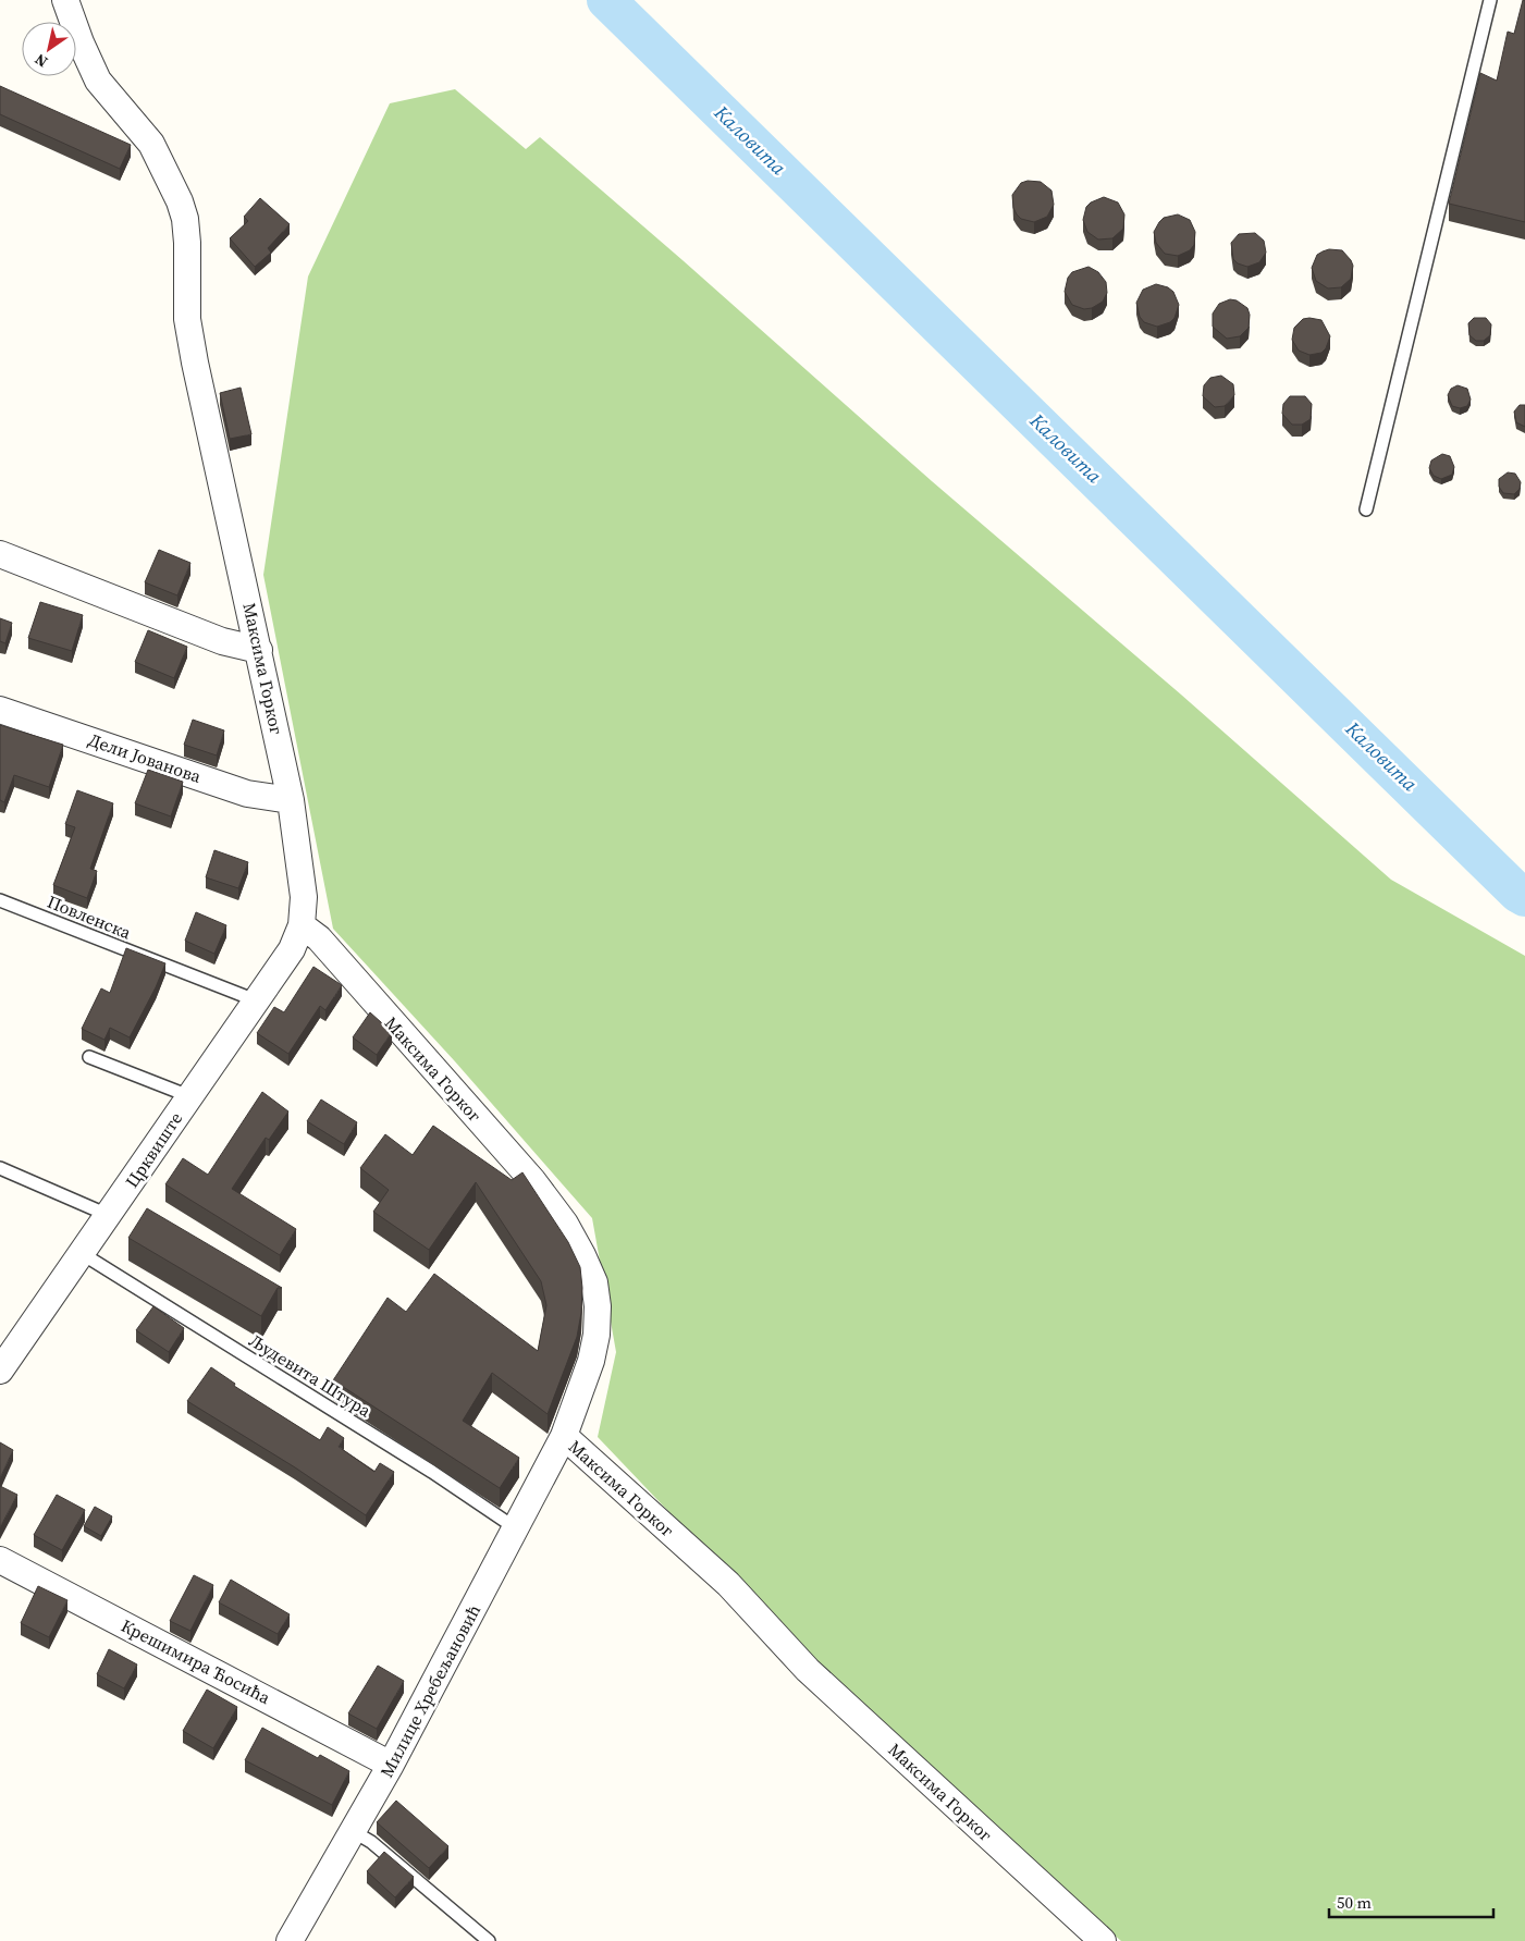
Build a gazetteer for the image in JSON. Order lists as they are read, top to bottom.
{
  "streets": {
    "street": [
      "Максима Горког",
      "Дели Јованова",
      "Црквиште",
      "Крешимира Ћосића",
      "Милице Хребељановић"
    ],
    "lane": ["Повленска", "Људевита Штура"]
  },
  "crossings": [
    ["Максима Горког", "Дели Јованова"],
    ["Максима Горког", "Црквиште"],
    ["Максима Горког", "Милице Хребељановић"],
    ["Повленска", "Црквиште"],
    ["Црквиште", "Људевита Штура"],
    ["Људевита Штура", "Милице Хребељановић"],
    ["Крешимира Ћосића", "Милице Хребељановић"]
  ],
  "water": ["Каловита"],
  "scale_bar": "50 m",
  "north": "bottom left"
}
